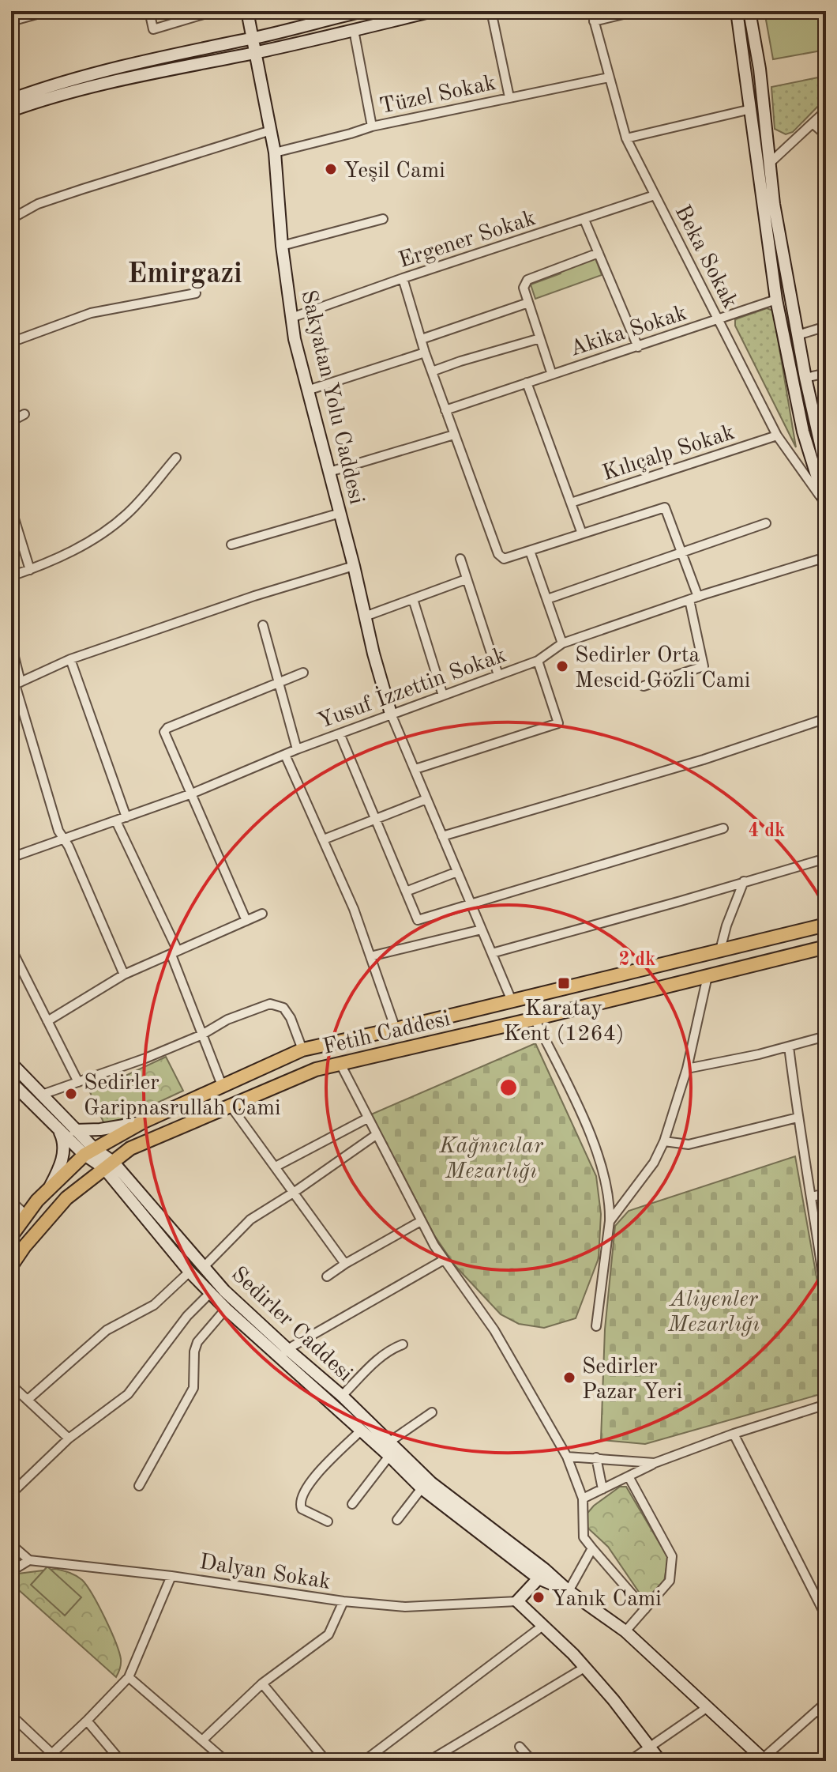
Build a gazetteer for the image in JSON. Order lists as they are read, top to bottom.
{
  "streets": {
    "main road": ["Fetih Caddesi"],
    "street": [
      "Tüzel Sokak",
      "Ergener Sokak",
      "Beka Sokak",
      "Akika Sokak",
      "Sakyatan Yolu Caddesi",
      "Kılıçalp Sokak",
      "Yusuf İzzettin Sokak",
      "Sedirler Caddesi",
      "Dalyan Sokak"
    ]
  },
  "crossings": [
    ["Tüzel Sokak", "Beka Sokak"],
    ["Tüzel Sokak", "Sakyatan Yolu Caddesi"],
    ["Ergener Sokak", "Beka Sokak"],
    ["Ergener Sokak", "Sakyatan Yolu Caddesi"],
    ["Beka Sokak", "Akika Sokak"],
    ["Beka Sokak", "Kılıçalp Sokak"],
    ["Sakyatan Yolu Caddesi", "Yusuf İzzettin Sokak"],
    ["Fetih Caddesi", "Sedirler Caddesi"]
  ],
  "districts": ["Emirgazi"],
  "parks": ["Kağnıcılar Mezarlığı", "Aliyenler Mezarlığı"],
  "places": {
    "other": [
      "Yeşil Cami",
      "Sedirler Orta Mescid Gözli Cami",
      "Sedirler Garipnasrullah Cami",
      "Sedirler Pazar Yeri",
      "Yanık Cami"
    ],
    "transit": ["Karatay Kent (1264)"]
  },
  "rings": ["4 dk", "2 dk"]
}
